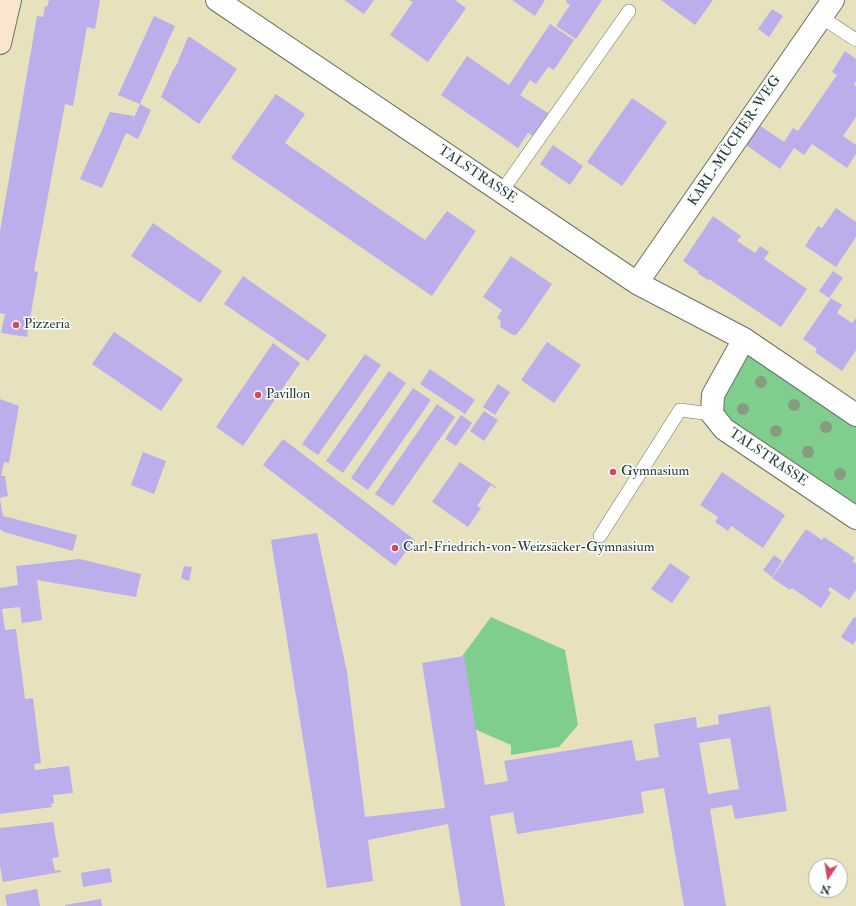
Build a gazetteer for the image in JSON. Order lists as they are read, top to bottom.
{
  "streets": {
    "street": ["KARL-MÜCHER-WEG", "TALSTRASSE"]
  },
  "crossings": [
    ["KARL-MÜCHER-WEG", "TALSTRASSE"]
  ],
  "places": [
    "Pizzeria",
    "Pavillon",
    "Gymnasium",
    "Carl-Friedrich-von-Weizsäcker-Gymnasium"
  ],
  "north": "bottom"
}
